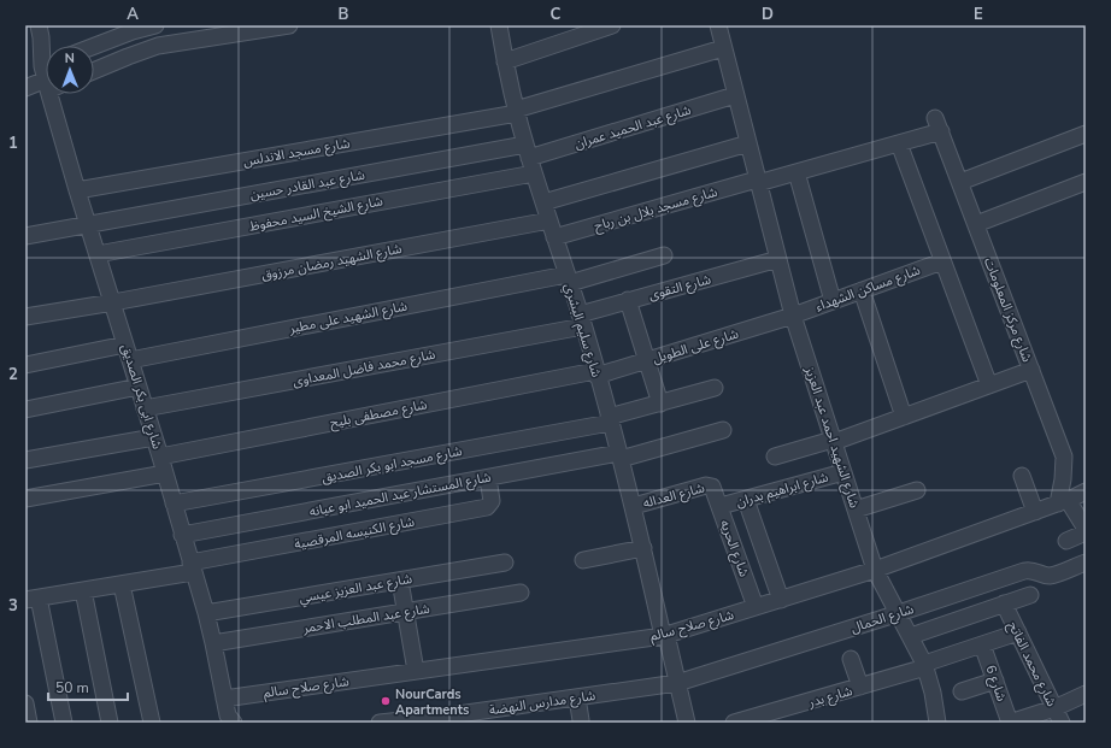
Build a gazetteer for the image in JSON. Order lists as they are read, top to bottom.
{
  "streets": {
    "street": [
      "شارع عبد الحميد عمران",
      "شارع مسجد الاندلس",
      "شارع عبد القادر حسين",
      "شارع مسجد بلال بن رباح",
      "شارع الشيخ السيد محفوظ",
      "شارع الشهيد رمضان مرزوق",
      "شارع التقوى",
      "شارع مساكن الشهداء",
      "شارع مركز المعلومات",
      "شارع الشهيد على مطير",
      "شارع سليم البشري",
      "شارع على الطويل",
      "شارع محمد فاضل المعداوى",
      "شارع ابى بكر الصديق",
      "شارع مصطفى بليح",
      "شارع الشهيد احمد عبد العزيز",
      "شارع مسجد ابو بكر الصديق",
      "شارع ابراهيم بدران",
      "شارع المستشار عبد الحميد ابو عيانه",
      "شارع العداله",
      "شارع الكنيسه المرقصية",
      "شارع الحريه",
      "شارع عبد العزيز عيسي",
      "شارع عبد المطلب الاحمر",
      "شارع الحمال",
      "شارع صلاح سالم",
      "شارع محمد الفاتح",
      "شارع 6",
      "شارع بدر",
      "شارع مدارس النهضة"
    ]
  },
  "crossings": [
    ["شارع عبد الحميد عمران", "شارع عبد القادر حسين"],
    ["شارع عبد الحميد عمران", "شارع الشيخ السيد محفوظ"],
    ["شارع عبد الحميد عمران", "شارع سليم البشري"],
    ["شارع عبد الحميد عمران", "شارع الشهيد احمد عبد العزيز"],
    ["شارع مسجد الاندلس", "شارع سليم البشري"],
    ["شارع مسجد الاندلس", "شارع ابى بكر الصديق"],
    ["شارع مسجد الاندلس", "شارع الشهيد احمد عبد العزيز"],
    ["شارع عبد القادر حسين", "شارع الشيخ السيد محفوظ"],
    ["شارع عبد القادر حسين", "شارع سليم البشري"],
    ["شارع عبد القادر حسين", "شارع ابى بكر الصديق"],
    ["شارع مسجد بلال بن رباح", "شارع مركز المعلومات"],
    ["شارع مسجد بلال بن رباح", "شارع سليم البشري"],
    ["شارع مسجد بلال بن رباح", "شارع الشهيد احمد عبد العزيز"],
    ["شارع الشيخ السيد محفوظ", "شارع سليم البشري"],
    ["شارع الشيخ السيد محفوظ", "شارع ابى بكر الصديق"],
    ["شارع الشهيد رمضان مرزوق", "شارع سليم البشري"],
    ["شارع الشهيد رمضان مرزوق", "شارع ابى بكر الصديق"],
    ["شارع التقوى", "شارع سليم البشري"],
    ["شارع التقوى", "شارع محمد فاضل المعداوى"],
    ["شارع التقوى", "شارع الشهيد احمد عبد العزيز"],
    ["شارع مساكن الشهداء", "شارع على الطويل"],
    ["شارع مساكن الشهداء", "شارع الشهيد احمد عبد العزيز"],
    ["شارع مركز المعلومات", "شارع صلاح سالم"],
    ["شارع الشهيد على مطير", "شارع سليم البشري"],
    ["شارع الشهيد على مطير", "شارع ابى بكر الصديق"],
    ["شارع سليم البشري", "شارع على الطويل"],
    ["شارع سليم البشري", "شارع محمد فاضل المعداوى"],
    ["شارع سليم البشري", "شارع مصطفى بليح"],
    ["شارع سليم البشري", "شارع مسجد ابو بكر الصديق"],
    ["شارع سليم البشري", "شارع المستشار عبد الحميد ابو عيانه"],
    ["شارع سليم البشري", "شارع العداله"],
    ["شارع سليم البشري", "شارع الحمال"],
    ["شارع سليم البشري", "شارع صلاح سالم"],
    ["شارع سليم البشري", "شارع مدارس النهضة"],
    ["شارع على الطويل", "شارع مصطفى بليح"],
    ["شارع على الطويل", "شارع الشهيد احمد عبد العزيز"],
    ["شارع محمد فاضل المعداوى", "شارع ابى بكر الصديق"],
    ["شارع ابى بكر الصديق", "شارع مصطفى بليح"],
    ["شارع ابى بكر الصديق", "شارع مسجد ابو بكر الصديق"],
    ["شارع ابى بكر الصديق", "شارع المستشار عبد الحميد ابو عيانه"],
    ["شارع ابى بكر الصديق", "شارع الكنيسه المرقصية"],
    ["شارع ابى بكر الصديق", "شارع عبد العزيز عيسي"],
    ["شارع ابى بكر الصديق", "شارع عبد المطلب الاحمر"],
    ["شارع ابى بكر الصديق", "شارع صلاح سالم"],
    ["شارع الشهيد احمد عبد العزيز", "شارع ابراهيم بدران"],
    ["شارع الشهيد احمد عبد العزيز", "شارع الحمال"],
    ["شارع الشهيد احمد عبد العزيز", "شارع صلاح سالم"],
    ["شارع الشهيد احمد عبد العزيز", "شارع بدر"],
    ["شارع ابراهيم بدران", "شارع الحريه"],
    ["شارع المستشار عبد الحميد ابو عيانه", "شارع الكنيسه المرقصية"],
    ["شارع العداله", "شارع الحريه"],
    ["شارع الحريه", "شارع صلاح سالم"],
    ["شارع الحمال", "شارع مدارس النهضة"],
    ["شارع محمد الفاتح", "شارع بدر"],
    ["شارع 6", "شارع بدر"]
  ],
  "places": ["NourCards Apartments"],
  "scale_bar": "50 m",
  "north": "top",
  "grid": {
    "columns": [
      "A",
      "B",
      "C",
      "D",
      "E"
    ],
    "rows": ["1", "2", "3"]
  }
}
